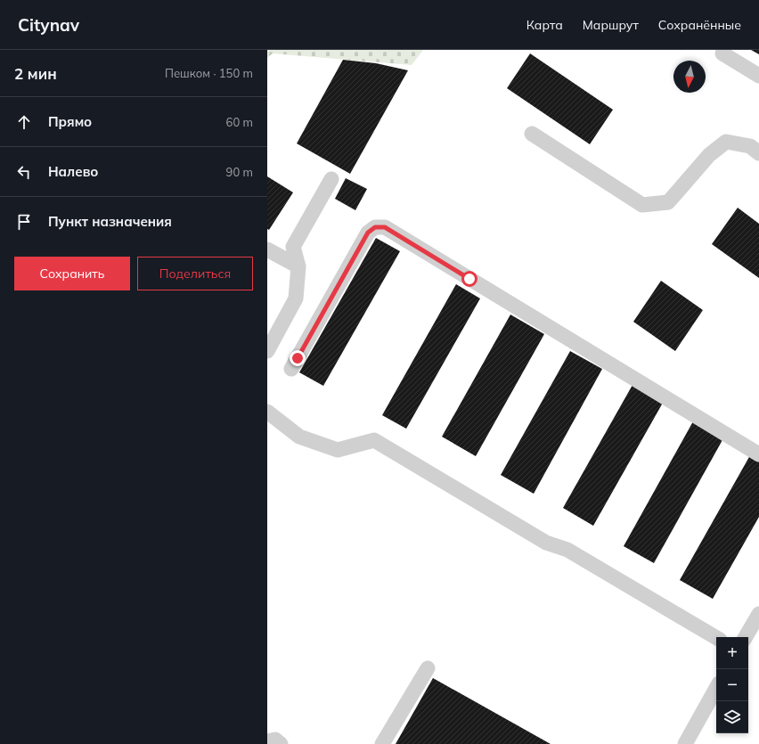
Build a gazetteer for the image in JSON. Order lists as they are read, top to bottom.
{
  "north": "bottom",
  "page": {
    "header": "Citynav",
    "nav": ["Карта", "Маршрут", "Сохранённые"],
    "heading": ["2 мин", "Пешком · 150 m"],
    "list": [
      ["Прямо", "60 m"],
      ["Налево", "90 m"],
      "Пункт назначения"
    ],
    "buttons": ["Сохранить", "Поделиться"],
    "map_buttons": ["+", "−"]
  }
}
